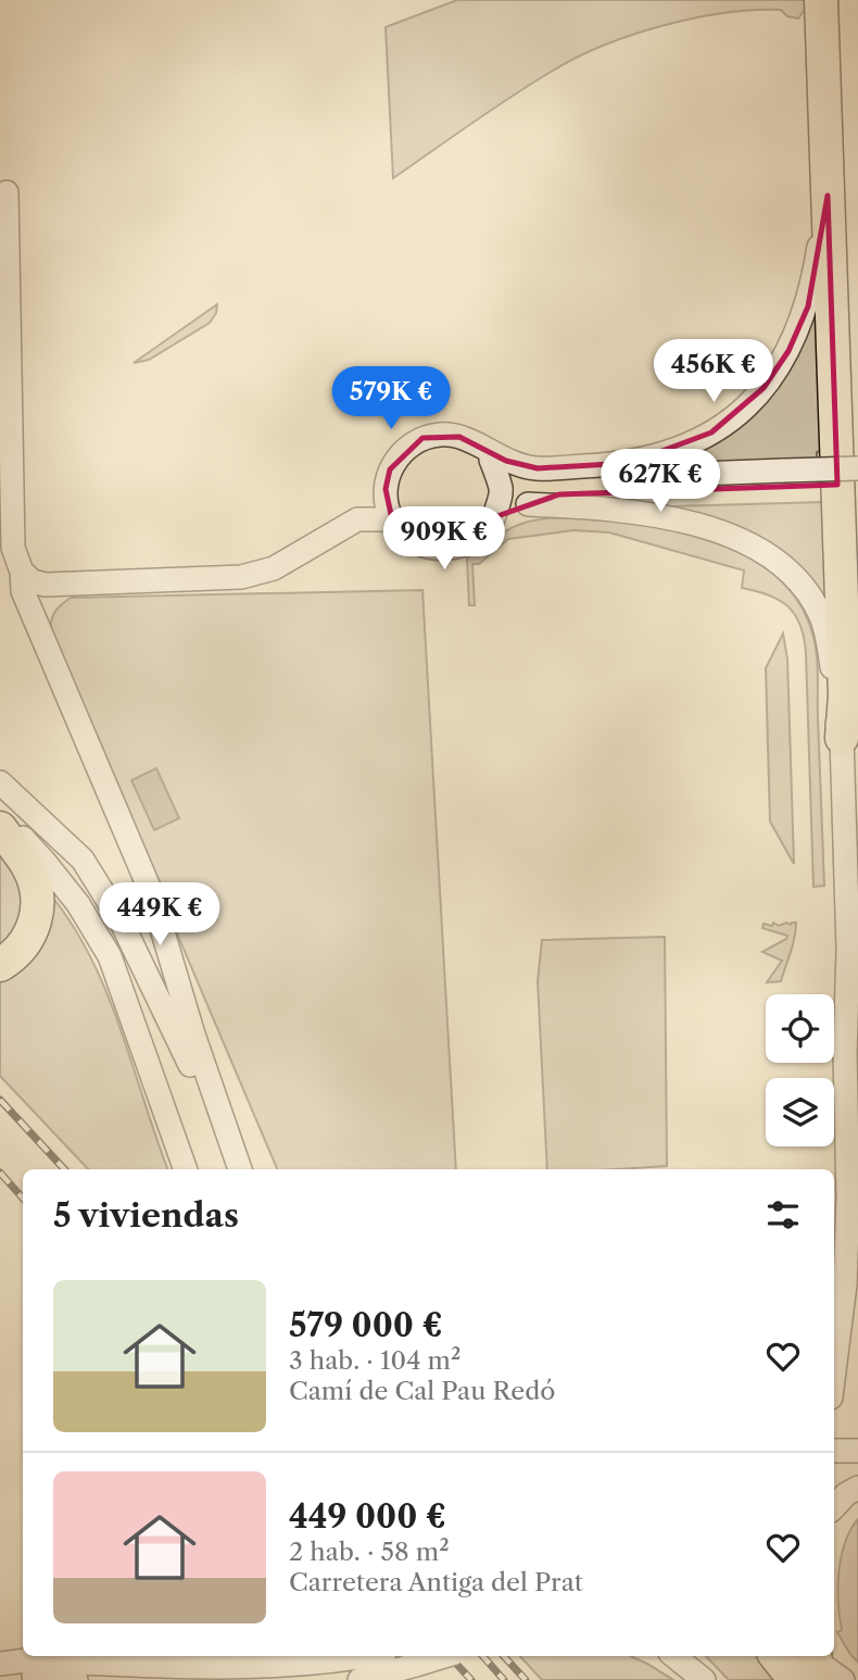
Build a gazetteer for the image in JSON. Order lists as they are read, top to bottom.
{
  "page": {
    "price": [
      "456K €",
      "579K €",
      "627K €",
      "909K €",
      "449K €"
    ],
    "heading": "5 viviendas",
    "list": [
      {
        "name": "579 000 €",
        "note": "3 hab. · 104 m² · Camí de Cal Pau Redó"
      },
      {
        "name": "449 000 €",
        "note": "2 hab. · 58 m² · Carretera Antiga del Prat"
      }
    ]
  }
}
